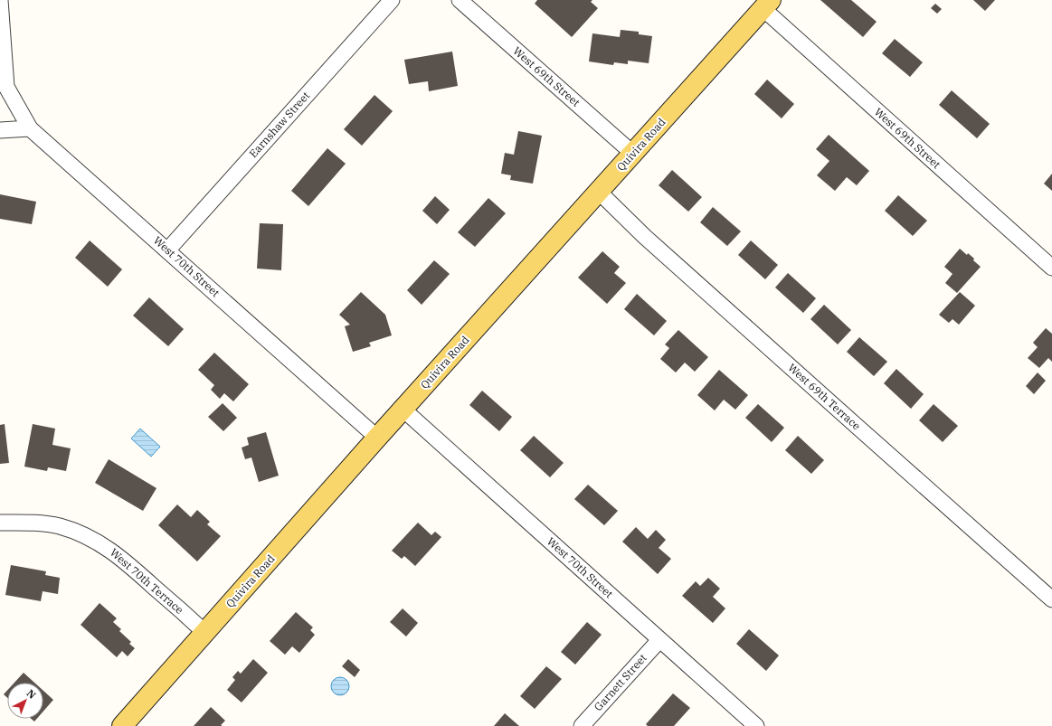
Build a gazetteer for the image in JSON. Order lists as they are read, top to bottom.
{
  "streets": {
    "main road": ["Quivira Road"],
    "street": [
      "West 69th Street",
      "Earnshaw Street",
      "West 70th Street",
      "West 69th Terrace",
      "West 70th Terrace",
      "Garnett Street"
    ]
  },
  "crossings": [
    ["West 69th Street", "Quivira Road"],
    ["Earnshaw Street", "West 70th Street"],
    ["Quivira Road", "West 70th Street"],
    ["Quivira Road", "West 69th Terrace"],
    ["Quivira Road", "West 70th Terrace"],
    ["West 70th Street", "Garnett Street"]
  ],
  "north": "top right"
}
